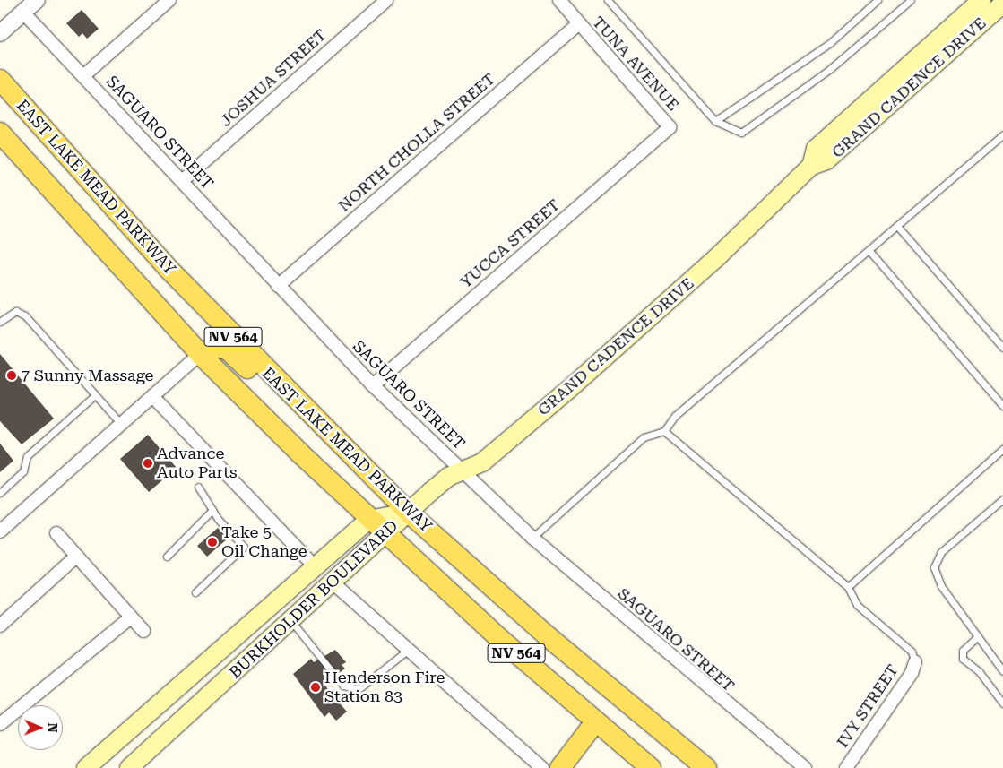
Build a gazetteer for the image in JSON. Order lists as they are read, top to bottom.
{
  "streets": {
    "main road": [
      "GRAND CADENCE DRIVE",
      "EAST LAKE MEAD PARKWAY",
      "NV 564",
      "BURKHOLDER BOULEVARD"
    ],
    "street": [
      "TUNA AVENUE",
      "JOSHUA STREET",
      "SAGUARO STREET",
      "NORTH CHOLLA STREET",
      "YUCCA STREET",
      "IVY STREET"
    ]
  },
  "crossings": [
    ["TUNA AVENUE", "NORTH CHOLLA STREET"],
    ["TUNA AVENUE", "YUCCA STREET"],
    ["JOSHUA STREET", "SAGUARO STREET"],
    ["GRAND CADENCE DRIVE", "SAGUARO STREET"],
    ["GRAND CADENCE DRIVE", "EAST LAKE MEAD PARKWAY"],
    ["GRAND CADENCE DRIVE", "BURKHOLDER BOULEVARD"],
    ["SAGUARO STREET", "NORTH CHOLLA STREET"],
    ["SAGUARO STREET", "YUCCA STREET"],
    ["EAST LAKE MEAD PARKWAY", "BURKHOLDER BOULEVARD"],
    ["NV 564", "BURKHOLDER BOULEVARD"]
  ],
  "places": [
    "7 Sunny Massage",
    "Advance Auto Parts",
    "Take 5 Oil Change",
    "Henderson Fire Station 83"
  ],
  "north": "right"
}
